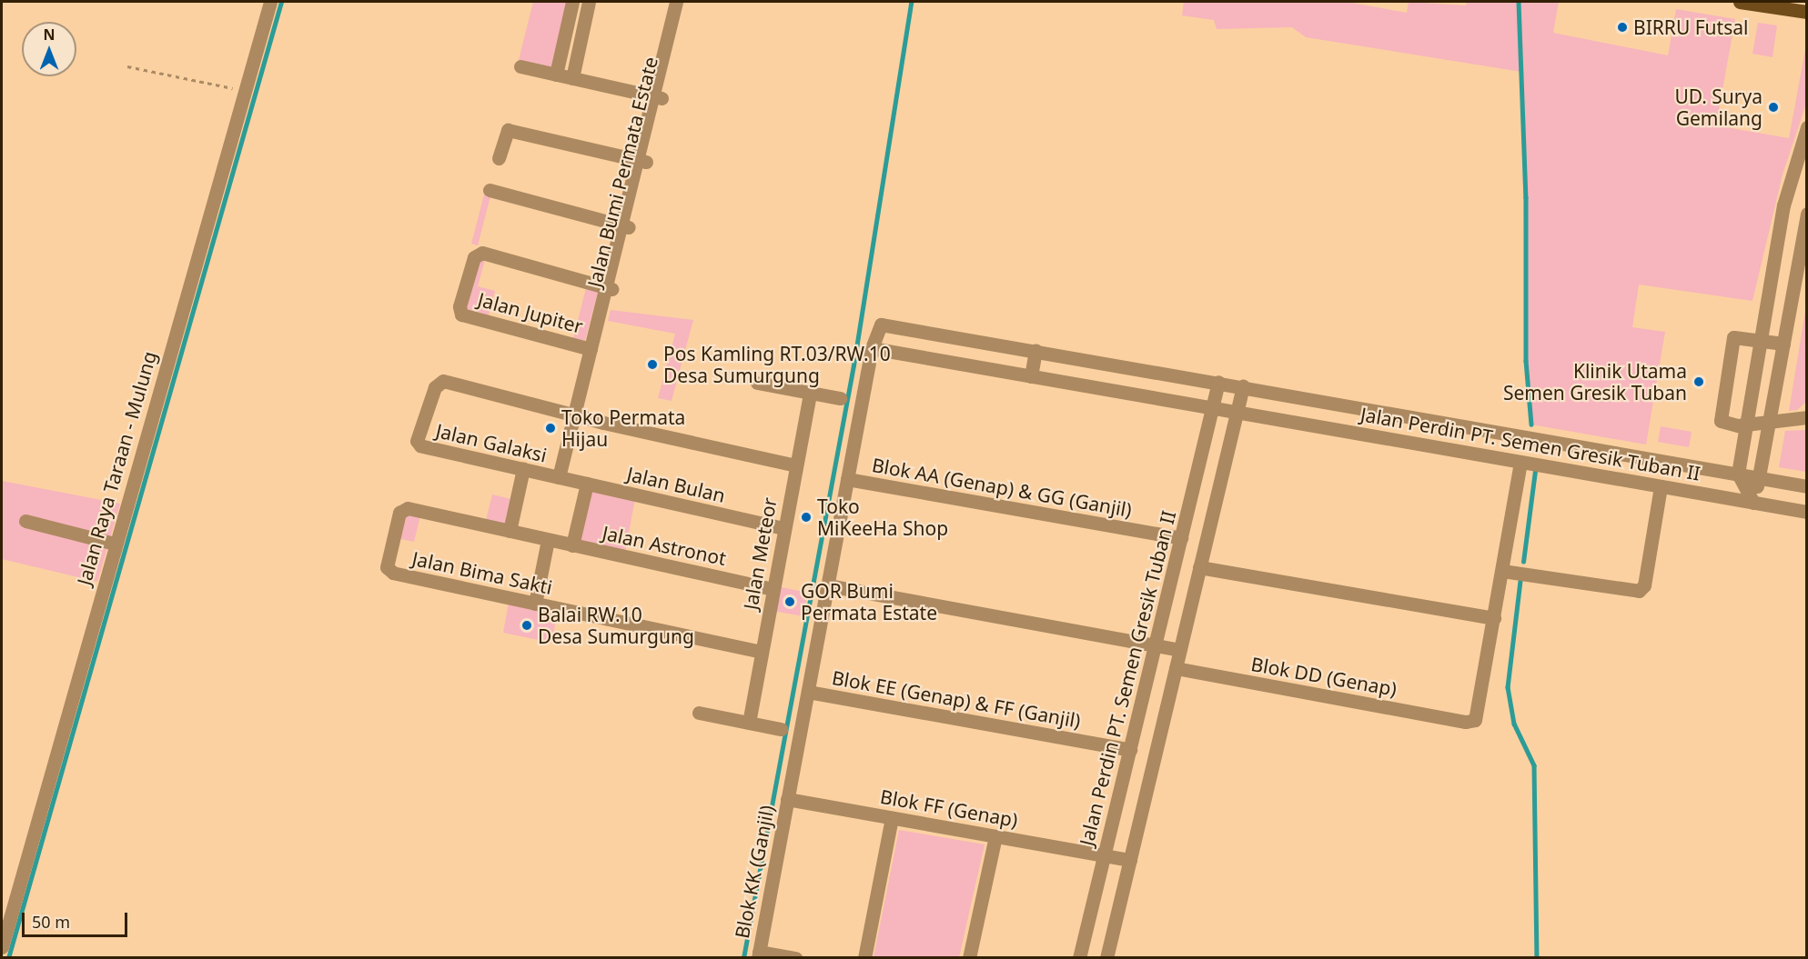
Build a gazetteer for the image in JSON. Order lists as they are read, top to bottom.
{
  "streets": {
    "street": [
      "Jalan Bumi Permata Estate",
      "Jalan Jupiter",
      "Jalan Galaksi",
      "Jalan Perdin PT. Semen Gresik Tuban II",
      "Jalan Raya Taraan - Mulung",
      "Jalan Bulan",
      "Blok AA (Genap) & GG (Ganjil)",
      "Jalan Astronot",
      "Jalan Meteor",
      "Jalan Bima Sakti",
      "Blok DD (Genap)",
      "Blok EE (Genap) & FF (Ganjil)",
      "Blok FF (Genap)",
      "Blok KK (Ganjil)"
    ]
  },
  "crossings": [
    ["Jalan Bumi Permata Estate", "Jalan Jupiter"],
    ["Jalan Bumi Permata Estate", "Jalan Galaksi"],
    ["Jalan Bumi Permata Estate", "Jalan Bulan"],
    ["Jalan Galaksi", "Jalan Bulan"],
    ["Jalan Perdin PT. Semen Gresik Tuban II", "Blok AA (Genap) & GG (Ganjil)"],
    ["Jalan Perdin PT. Semen Gresik Tuban II", "Blok EE (Genap) & FF (Ganjil)"],
    ["Jalan Perdin PT. Semen Gresik Tuban II", "Blok FF (Genap)"],
    ["Jalan Perdin PT. Semen Gresik Tuban II", "Blok KK (Ganjil)"],
    ["Jalan Bulan", "Jalan Meteor"],
    ["Blok AA (Genap) & GG (Ganjil)", "Blok KK (Ganjil)"],
    ["Jalan Astronot", "Jalan Meteor"],
    ["Jalan Astronot", "Jalan Bima Sakti"],
    ["Jalan Meteor", "Jalan Bima Sakti"],
    ["Blok EE (Genap) & FF (Ganjil)", "Blok KK (Ganjil)"],
    ["Blok FF (Genap)", "Blok KK (Ganjil)"]
  ],
  "places": [
    "BIRRU Futsal",
    "UD. Surya Gemilang",
    "Pos Kamling RT.03/RW.10 Desa Sumurgung",
    "Klinik Utama Semen Gresik Tuban",
    "Toko Permata Hijau",
    "Toko MiKeeHa Shop",
    "GOR Bumi Permata Estate",
    "Balai RW.10 Desa Sumurgung"
  ],
  "scale_bar": "50 m",
  "north": "top"
}
